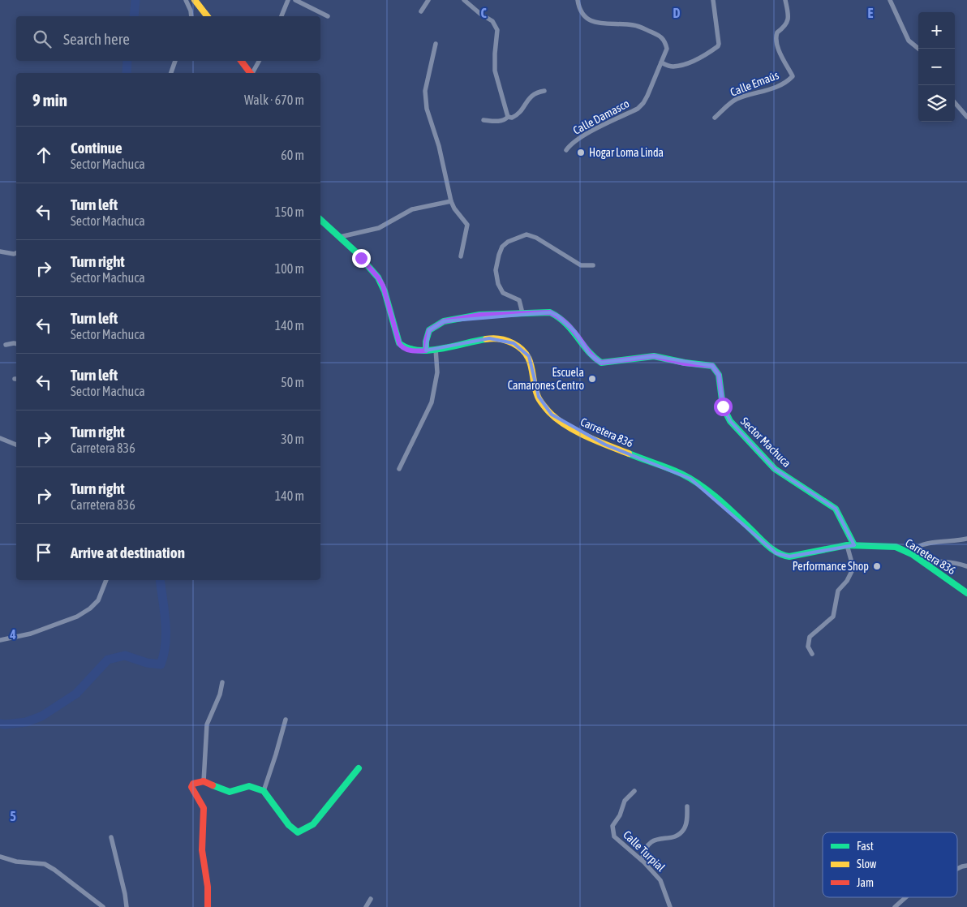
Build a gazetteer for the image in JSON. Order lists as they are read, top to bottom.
{
  "streets": {
    "street": [
      "Calle Emaús",
      "Calle Damasco",
      "Carretera 836",
      "Sector Machuca",
      "Calle Turpial"
    ]
  },
  "crossings": [
    ["Carretera 836", "Sector Machuca"]
  ],
  "places": ["Hogar Loma Linda", "Escuela Camarones Centro", "Performance Shop"],
  "legend": ["Fast", "Slow", "Jam"],
  "page": {
    "map_buttons": ["+", "−"],
    "search": "Search here",
    "heading": ["9 min", "Walk · 670 m"],
    "list": [
      ["Continue", "Sector Machuca", "60 m"],
      ["Turn left", "Sector Machuca", "150 m"],
      ["Turn right", "Sector Machuca", "100 m"],
      ["Turn left", "Sector Machuca", "140 m"],
      ["Turn left", "Sector Machuca", "50 m"],
      ["Turn right", "Carretera 836", "30 m"],
      ["Turn right", "Carretera 836", "140 m"],
      "Arrive at destination"
    ]
  },
  "grid": {
    "columns": ["C", "D", "E"],
    "rows": ["4", "5"]
  }
}
